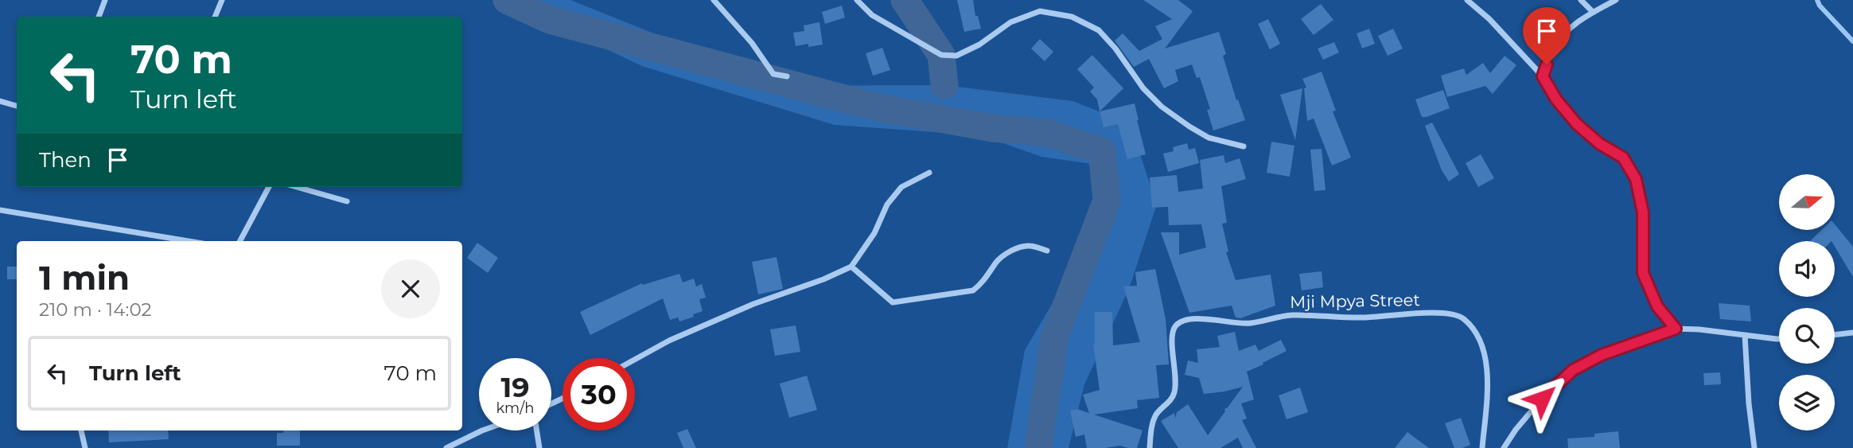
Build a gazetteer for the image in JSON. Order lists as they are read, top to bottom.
{
  "streets": {
    "street": ["Mji Mpya Street"]
  },
  "north": "right",
  "page": {
    "turn": ["70 m", "Turn left"],
    "then": "Then",
    "heading": ["1 min", "210 m · 14:02"],
    "list": [
      {
        "name": "Turn left",
        "value": "70 m"
      }
    ],
    "speed": "19 km/h",
    "limit": "30"
  }
}
